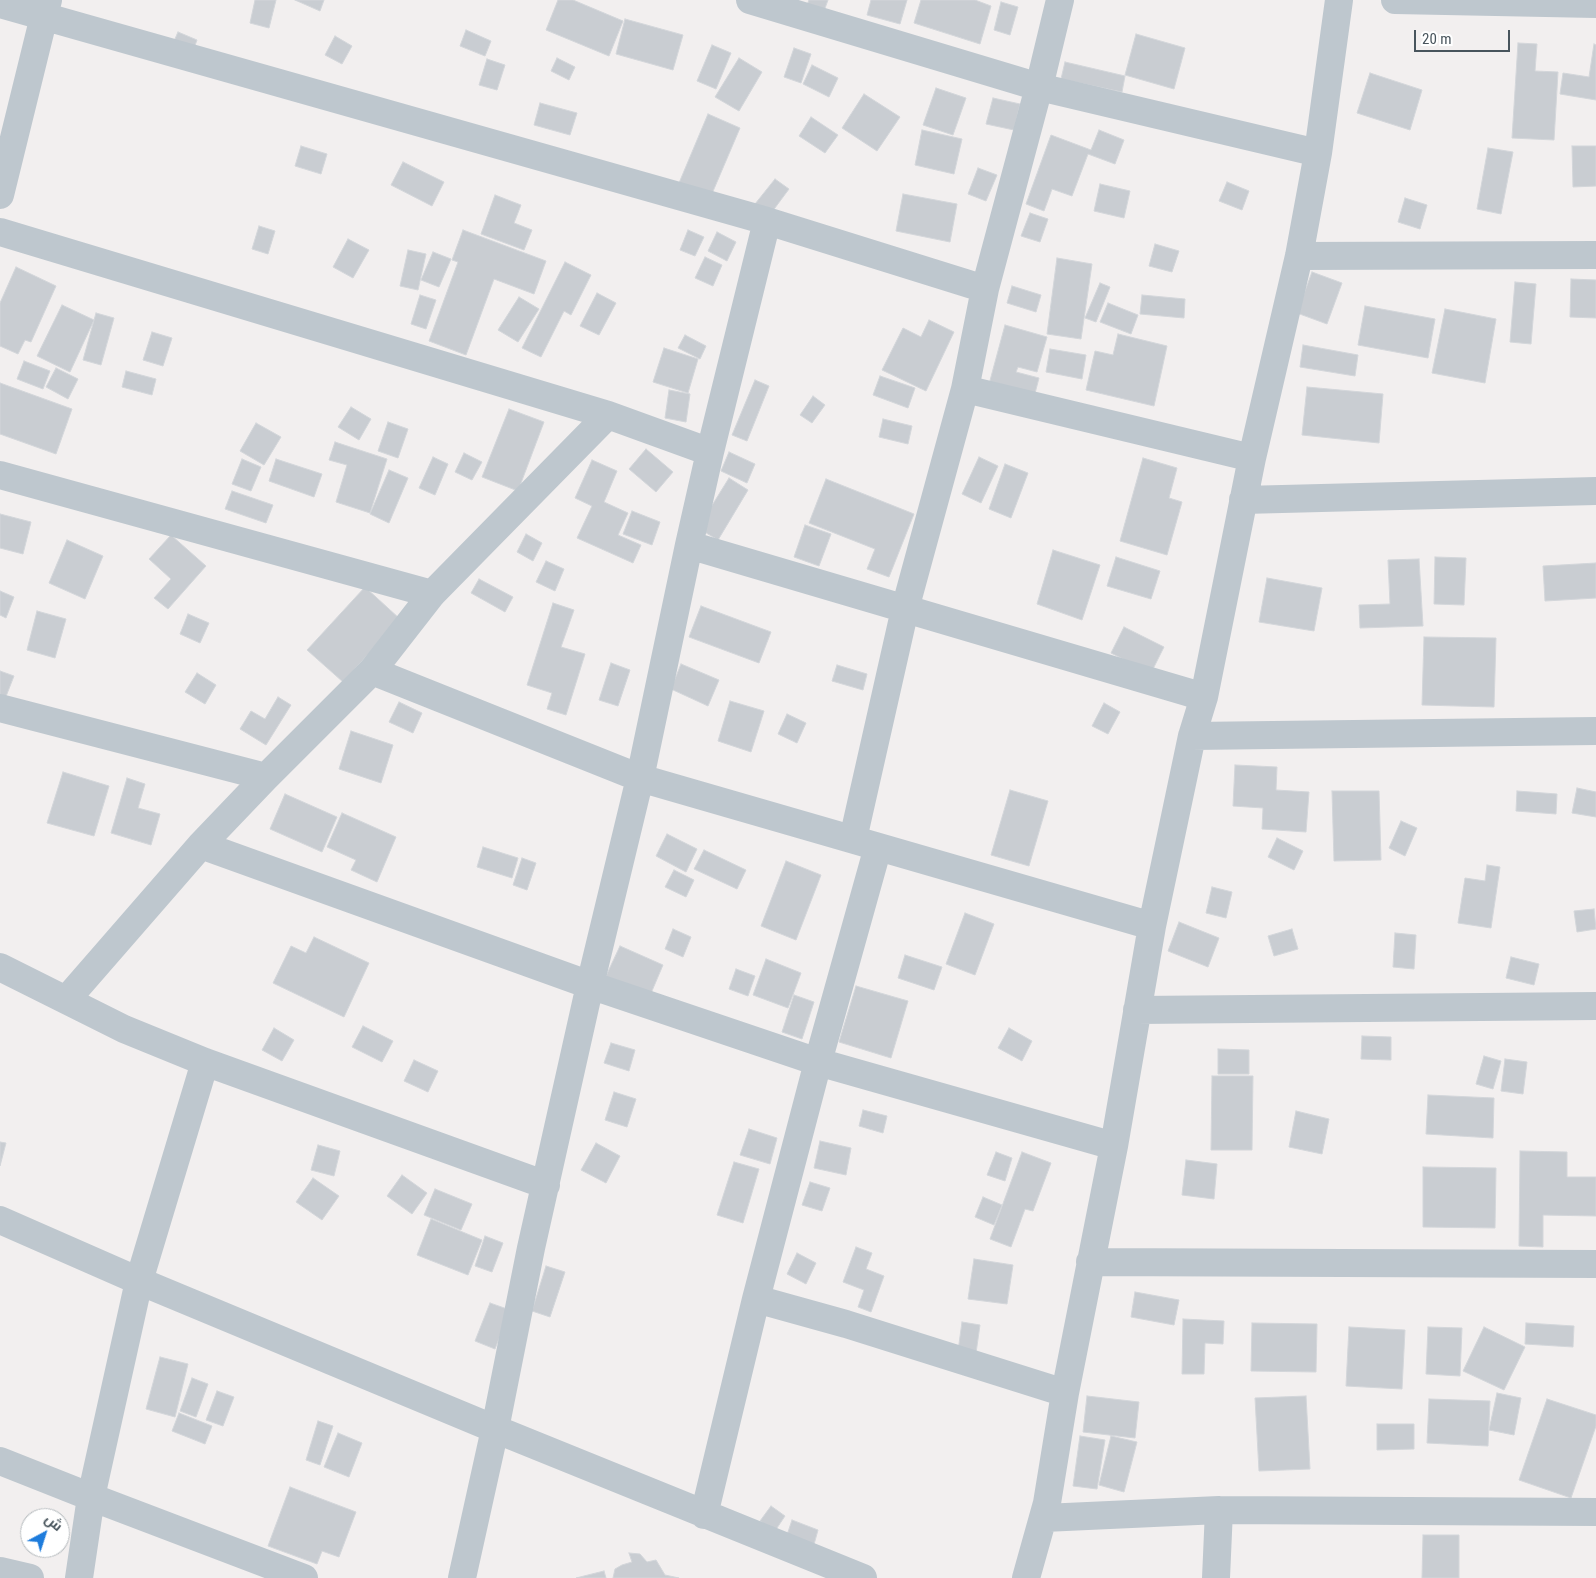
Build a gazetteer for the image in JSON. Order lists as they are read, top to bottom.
{
  "scale_bar": "20 m",
  "north": "top right"
}
